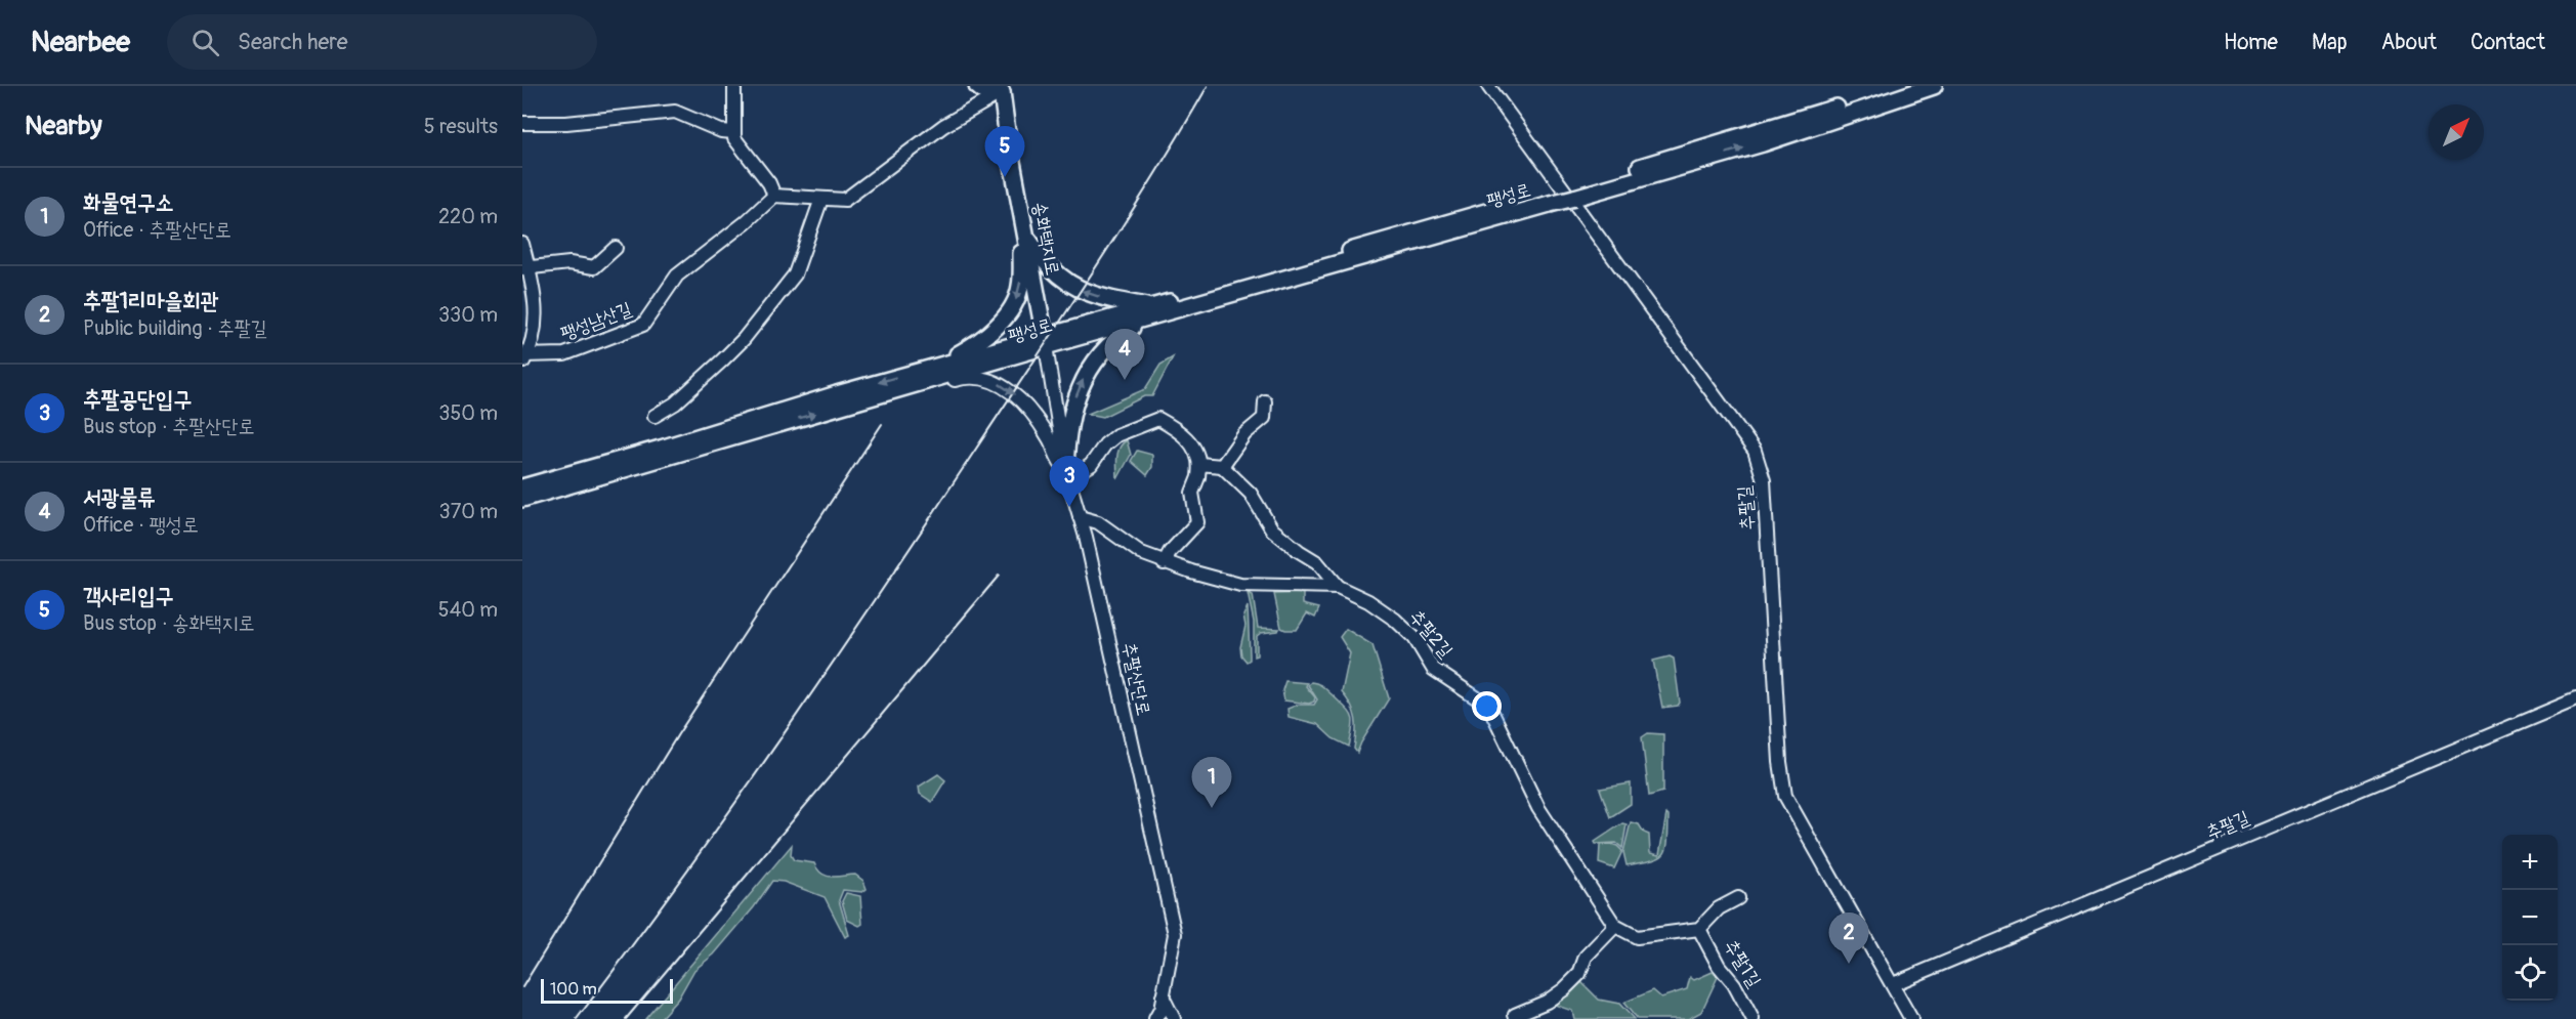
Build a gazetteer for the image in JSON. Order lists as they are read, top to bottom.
{
  "streets": {
    "main road": ["팽성로", "송화택지로"],
    "street": [
      "팽성남산길",
      "추팔길",
      "추팔2길",
      "추팔산단로",
      "추팔1길"
    ]
  },
  "crossings": [
    ["팽성로", "송화택지로"],
    ["팽성로", "추팔산단로"],
    ["송화택지로", "추팔산단로"],
    ["추팔2길", "추팔산단로"]
  ],
  "scale_bar": "100 m",
  "north": "top right",
  "page": {
    "header": "Nearbee",
    "search": "Search here",
    "nav": [
      "Home",
      "Map",
      "About",
      "Contact"
    ],
    "heading": ["Nearby", "5 results"],
    "pins": [
      "5",
      "4",
      "3",
      "1",
      "2"
    ],
    "list": [
      {
        "mark": "1",
        "name": "화물연구소",
        "note": "Office · 추팔산단로",
        "value": "220 m"
      },
      {
        "mark": "2",
        "name": "추팔1리마을회관",
        "note": "Public building · 추팔길",
        "value": "330 m"
      },
      {
        "mark": "3",
        "name": "추팔공단입구",
        "note": "Bus stop · 추팔산단로",
        "value": "350 m"
      },
      {
        "mark": "4",
        "name": "서광물류",
        "note": "Office · 팽성로",
        "value": "370 m"
      },
      {
        "mark": "5",
        "name": "객사리입구",
        "note": "Bus stop · 송화택지로",
        "value": "540 m"
      }
    ],
    "map_buttons": ["+", "−"],
    "scale": "100 m"
  }
}
